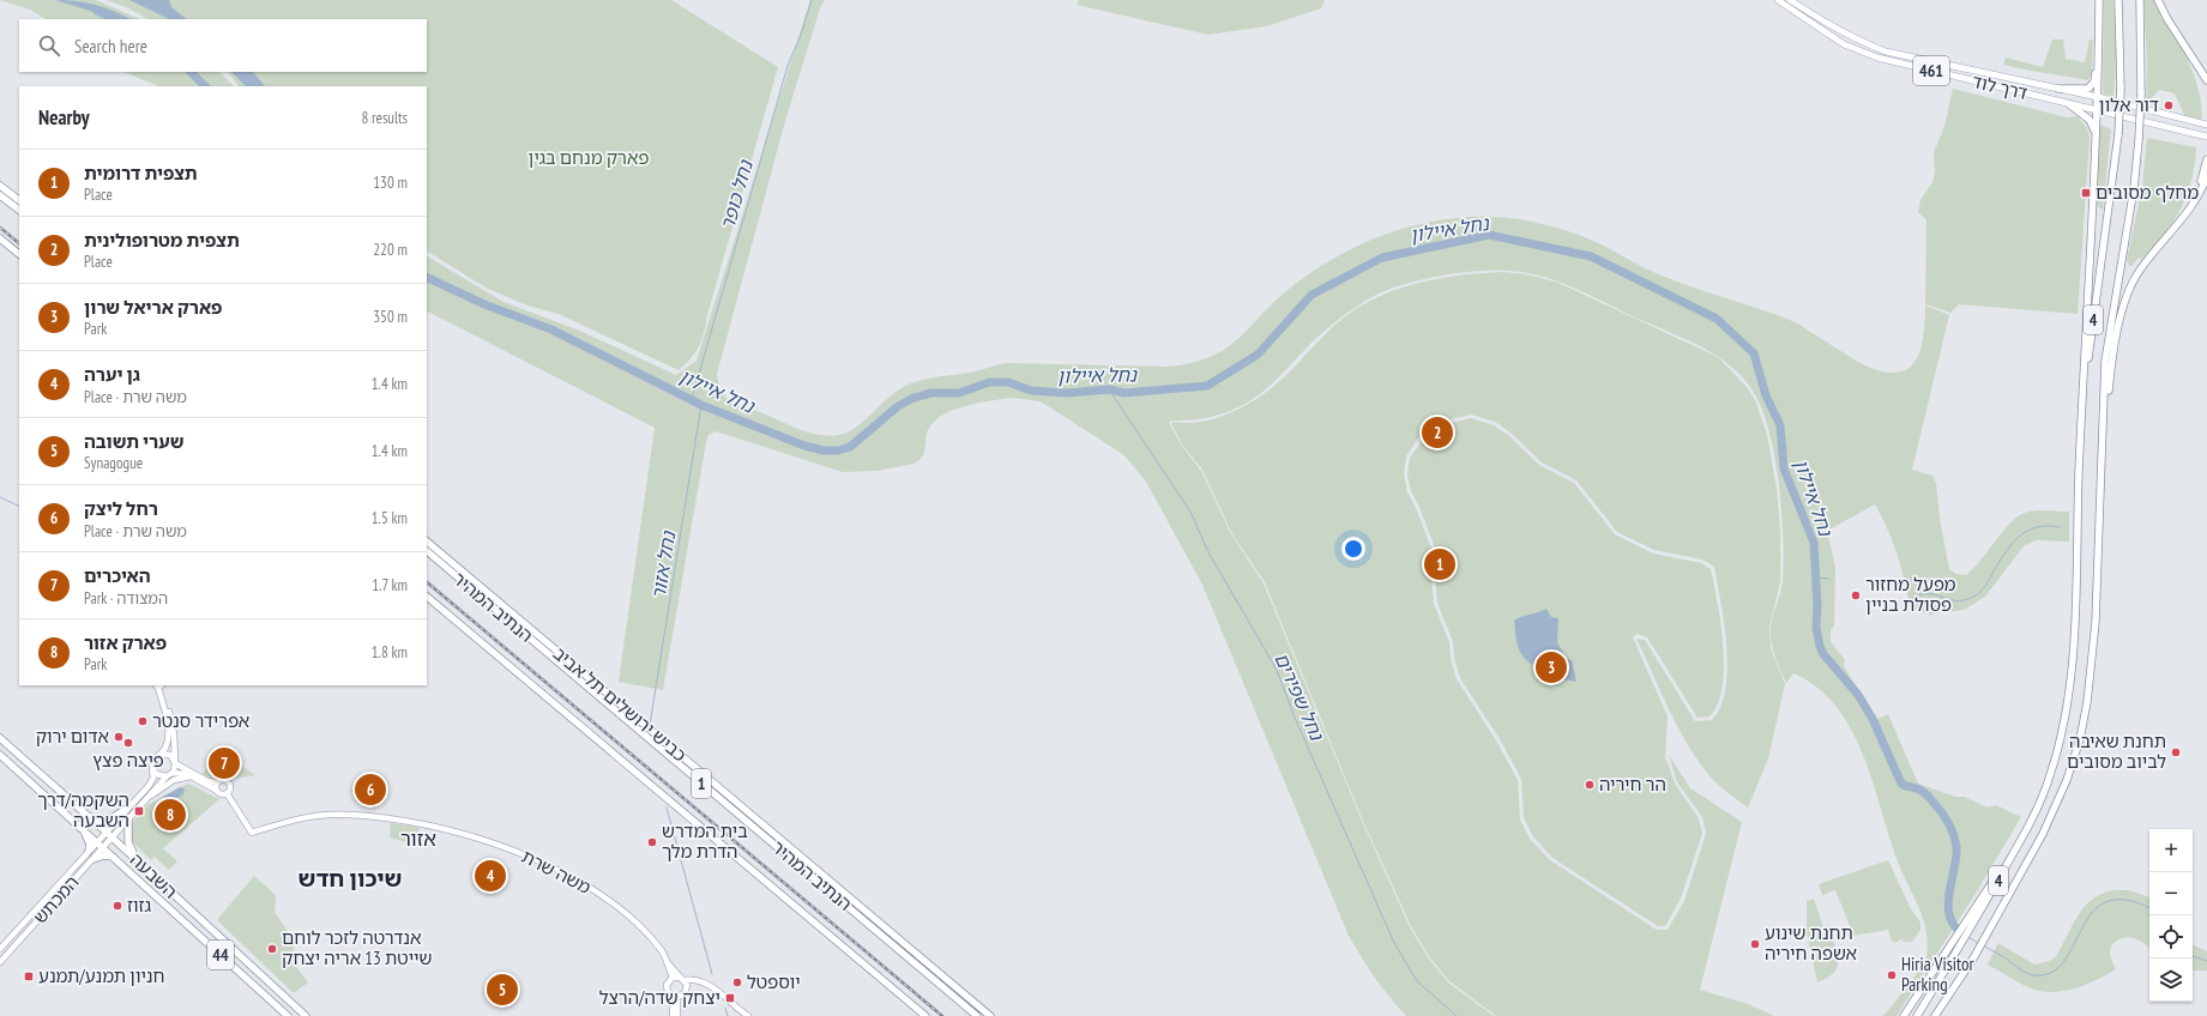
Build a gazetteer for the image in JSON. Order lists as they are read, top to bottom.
{
  "streets": {
    "highway": [
      "4",
      "הנתיב המהיר",
      "כביש ירושלים תל אביב",
      "1",
      "השבעה",
      "44"
    ],
    "main road": ["461", "דרך לוד"],
    "street": ["משה שרת", "המכתש"]
  },
  "crossings": [
    ["השבעה", "המכתש"]
  ],
  "districts": ["אזור", "שיכון חדש"],
  "water": [
    "נחל כופר",
    "נחל איילון",
    "נחל אזור",
    "נחל שפירים"
  ],
  "parks": ["פארק מנחם בגין"],
  "places": {
    "other": [
      "דור אלון",
      "מפעל מחזור פסולת בניין",
      "אפרידר סנטר",
      "אדום ירוק",
      "פיצה פצץ",
      "תחנת שאיבה לביוב מסובים",
      "הר חיריה",
      "בית המדרש הדרת מלך",
      "גזוז",
      "תחנת שינוע אשפה חיריה",
      "אנדרטה לזכר לוחם שייטת 13 אריה יצחק",
      "Hiria Visitor Parking",
      "יוספטל"
    ],
    "transit": [
      "מחלף מסובים",
      "השקמה/דרך השבעה",
      "חניון תמנע/תמנע",
      "יצחק שדה/הרצל"
    ]
  },
  "page": {
    "search": "Search here",
    "heading": ["Nearby", "8 results"],
    "list": [
      {
        "mark": "1",
        "name": "תצפית דרומית",
        "note": "Place",
        "value": "130 m"
      },
      {
        "mark": "2",
        "name": "תצפית מטרופולינית",
        "note": "Place",
        "value": "220 m"
      },
      {
        "mark": "3",
        "name": "פארק אריאל שרון",
        "note": "Park",
        "value": "350 m"
      },
      {
        "mark": "4",
        "name": "גן יערה",
        "note": "Place · משה שרת",
        "value": "1.4 km"
      },
      {
        "mark": "5",
        "name": "שערי תשובה",
        "note": "Synagogue",
        "value": "1.4 km"
      },
      {
        "mark": "6",
        "name": "רחל ליצק",
        "note": "Place · משה שרת",
        "value": "1.5 km"
      },
      {
        "mark": "7",
        "name": "האיכרים",
        "note": "Park · המצודה",
        "value": "1.7 km"
      },
      {
        "mark": "8",
        "name": "פארק אזור",
        "note": "Park",
        "value": "1.8 km"
      }
    ],
    "pins": [
      "2",
      "1",
      "3",
      "7",
      "6",
      "8",
      "4",
      "5"
    ],
    "map_buttons": ["+", "−"]
  }
}
